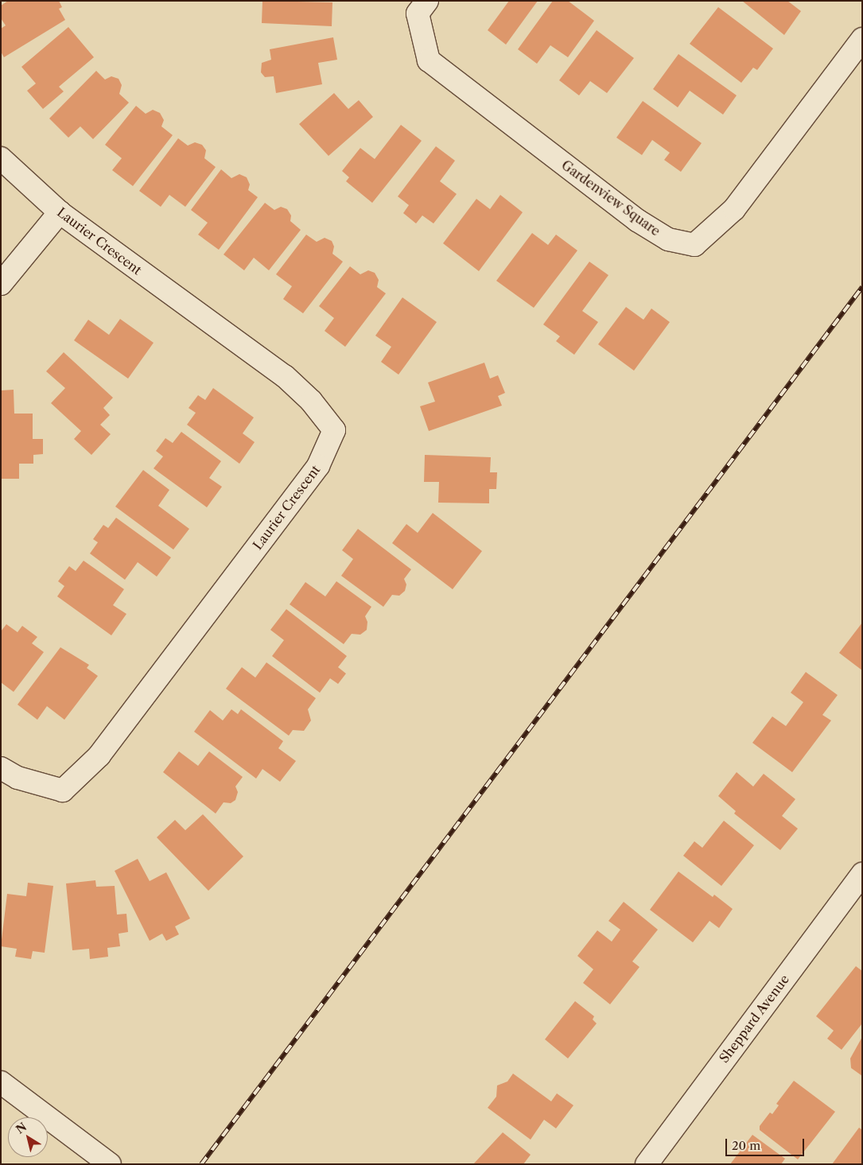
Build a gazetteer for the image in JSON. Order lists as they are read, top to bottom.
{
  "streets": {
    "street": ["Gardenview Square", "Laurier Crescent", "Sheppard Avenue"]
  },
  "scale_bar": "20 m",
  "north": "top left"
}
